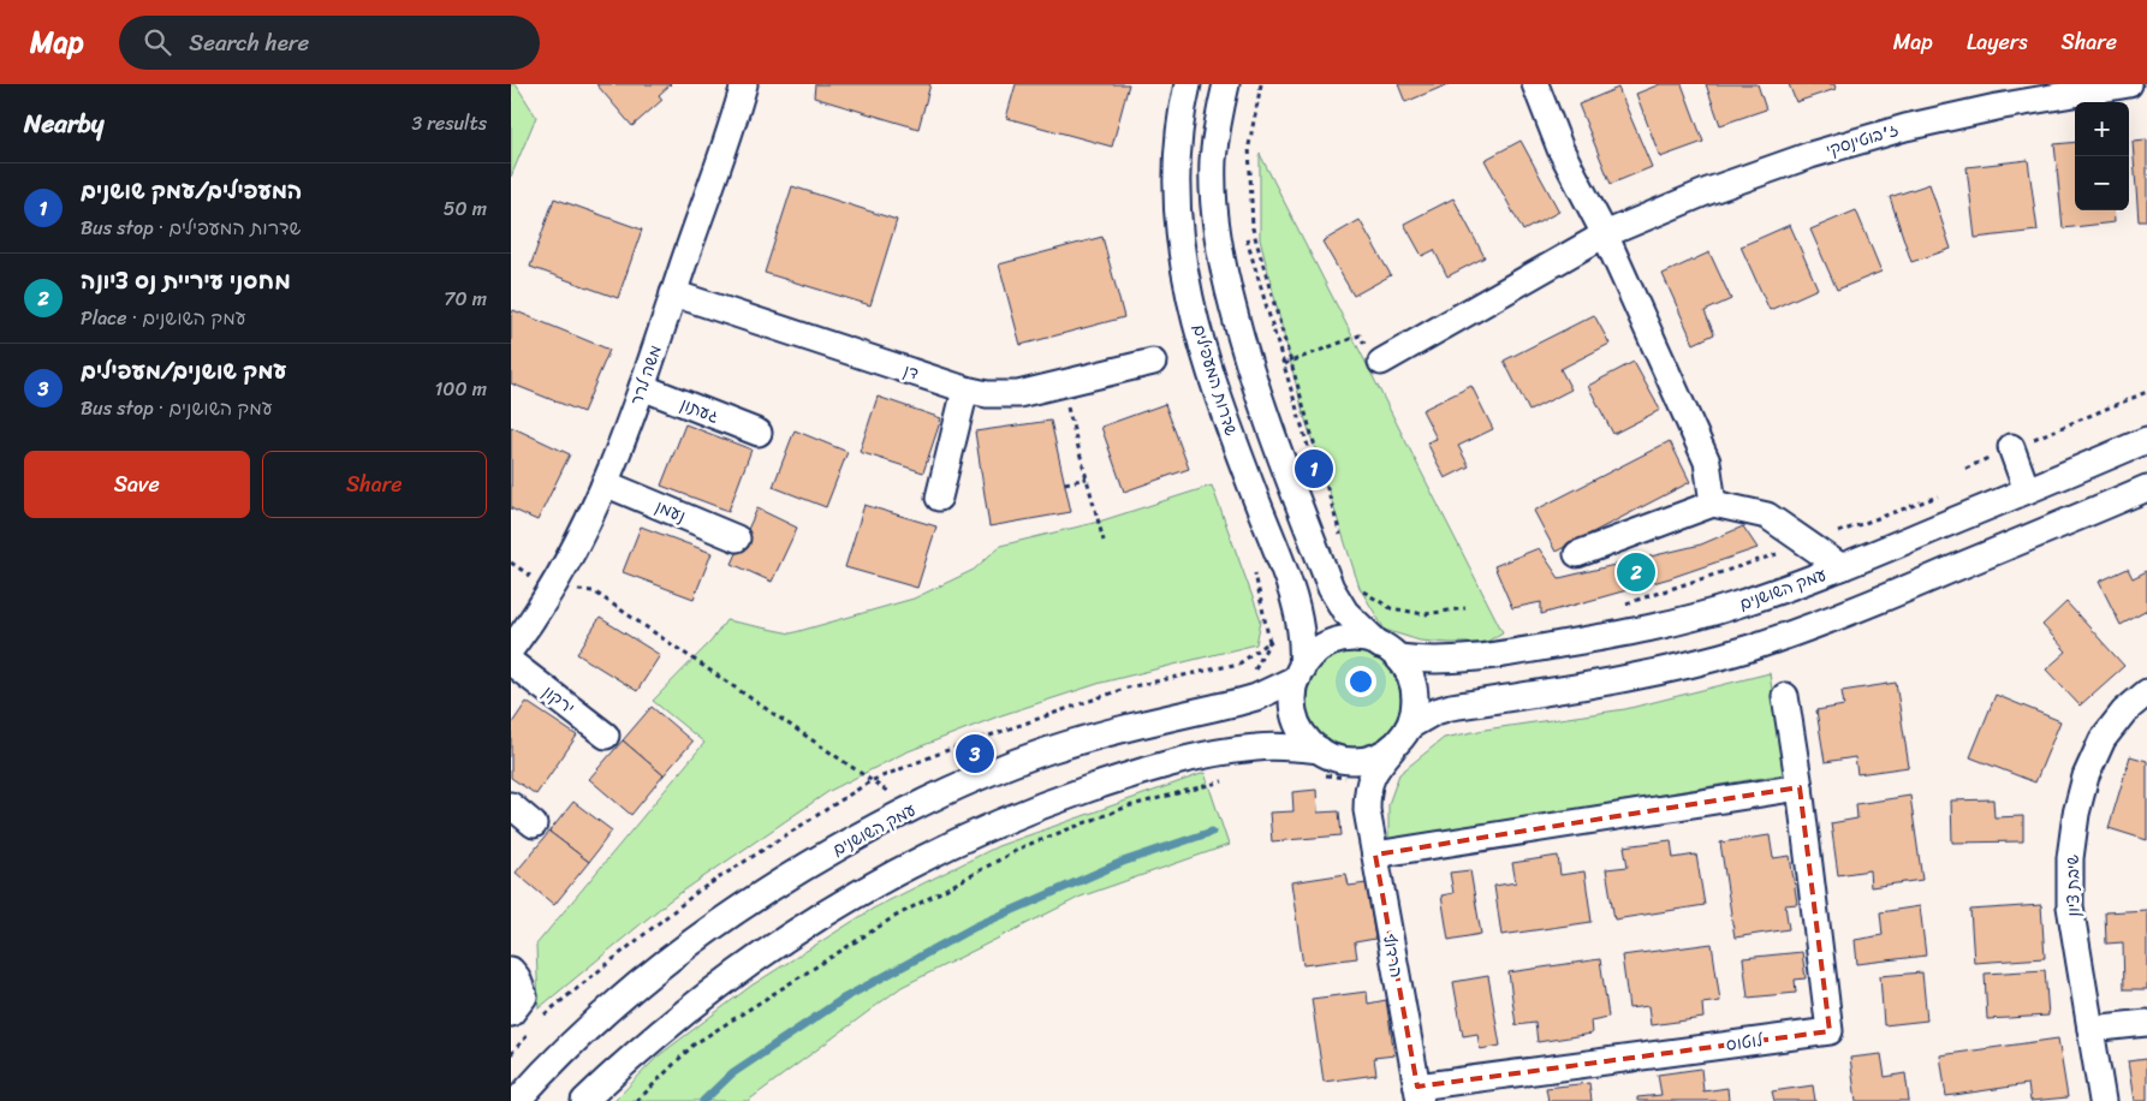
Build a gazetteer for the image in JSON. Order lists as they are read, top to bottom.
{
  "streets": {
    "street": [
      "ז'בוטינסקי",
      "דן",
      "משה לרר",
      "שדרות המעפילים",
      "געתון",
      "נעמן",
      "עמק השושנים",
      "ירקון",
      "שיבת ציון",
      "הרדוף",
      "לוטוס"
    ]
  },
  "crossings": [
    ["דן", "משה לרר"],
    ["משה לרר", "געתון"],
    ["משה לרר", "נעמן"],
    ["שדרות המעפילים", "עמק השושנים"],
    ["שדרות המעפילים", "הרדוף"],
    ["עמק השושנים", "הרדוף"],
    ["הרדוף", "לוטוס"]
  ],
  "page": {
    "header": "Map",
    "search": "Search here",
    "nav": ["Map", "Layers", "Share"],
    "heading": ["Nearby", "3 results"],
    "map_buttons": ["+", "−"],
    "list": [
      {
        "mark": "1",
        "name": "המעפילים/עמק שושנים",
        "note": "Bus stop · שדרות המעפילים",
        "value": "50 m"
      },
      {
        "mark": "2",
        "name": "מחסני עיריית נס ציונה",
        "note": "Place · עמק השושנים",
        "value": "70 m"
      },
      {
        "mark": "3",
        "name": "עמק שושנים/מעפילים",
        "note": "Bus stop · עמק השושנים",
        "value": "100 m"
      }
    ],
    "buttons": ["Save", "Share"],
    "pins": ["1", "2", "3"]
  }
}
